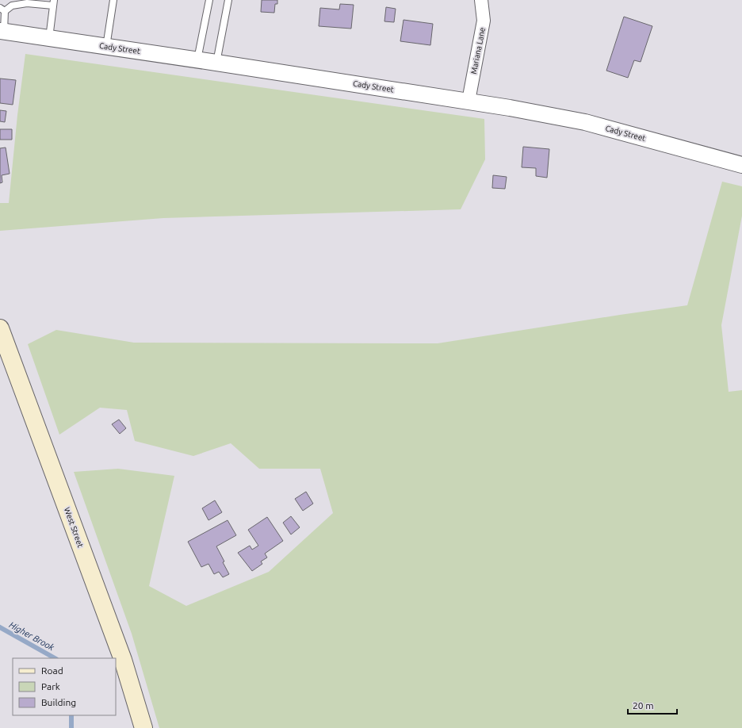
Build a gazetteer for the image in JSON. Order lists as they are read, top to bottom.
{
  "streets": {
    "main road": ["West Street"],
    "street": ["Cady Street", "Mariana Lane"]
  },
  "crossings": [
    ["Cady Street", "Mariana Lane"]
  ],
  "water": ["Higher Brook"],
  "legend": ["Road", "Park", "Building"],
  "scale_bar": "20 m"
}
